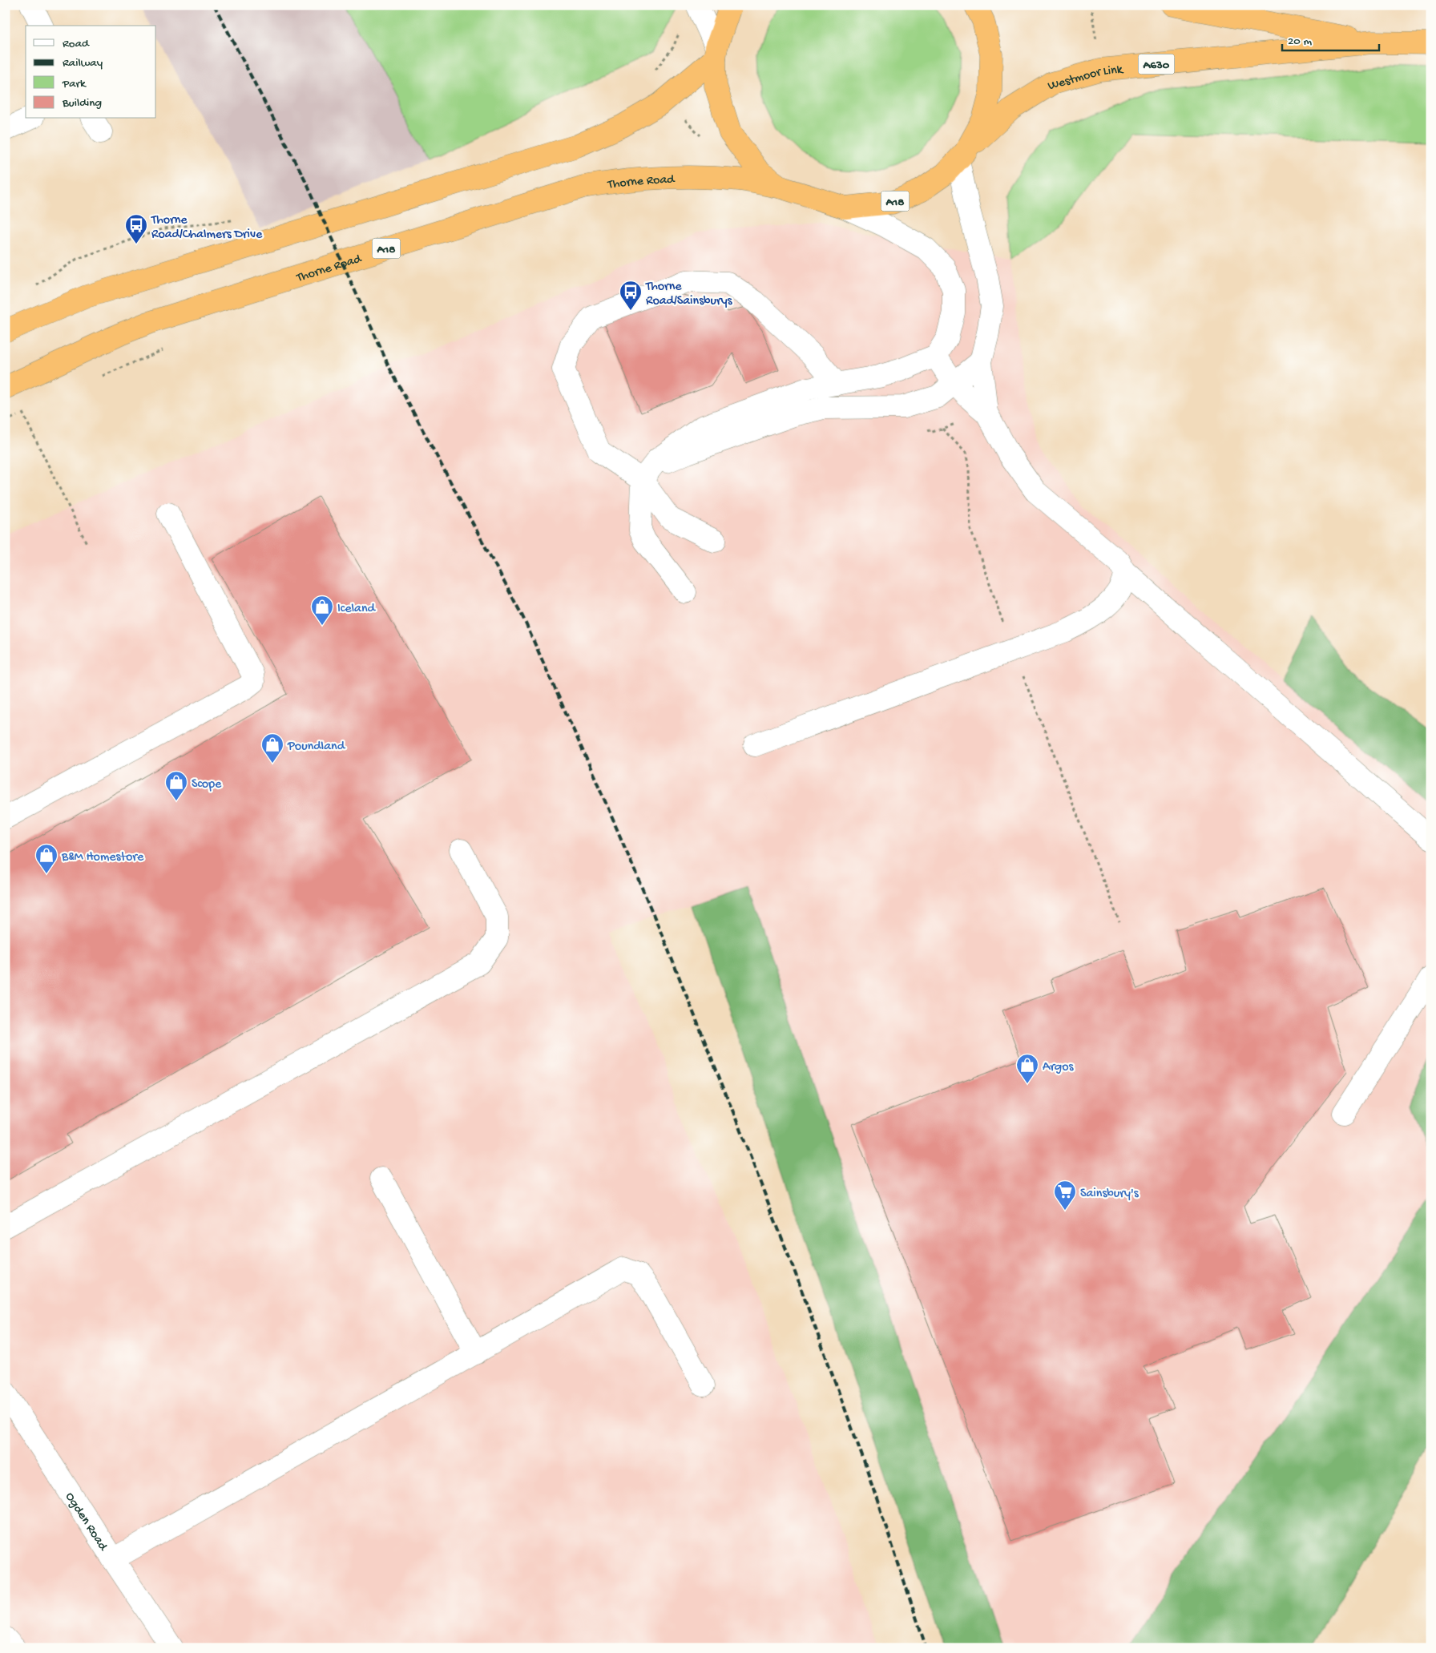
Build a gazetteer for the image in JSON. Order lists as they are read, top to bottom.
{
  "streets": {
    "highway": [
      "A630",
      "Westmoor Link",
      "Thorne Road",
      "A18"
    ],
    "street": ["Ogden Road"]
  },
  "crossings": [
    ["Westmoor Link", "A18"],
    ["Thorne Road", "A18"]
  ],
  "places": {
    "bus stop": ["Thorne Road/Chalmers Drive", "Thorne Road/Sainsburys"],
    "shop": [
      "Iceland",
      "Poundland",
      "Scope",
      "B&M Homestore",
      "Argos"
    ],
    "supermarket": ["Sainsbury's"]
  },
  "legend": [
    "Road",
    "Railway",
    "Park",
    "Building"
  ],
  "scale_bar": "20 m"
}
